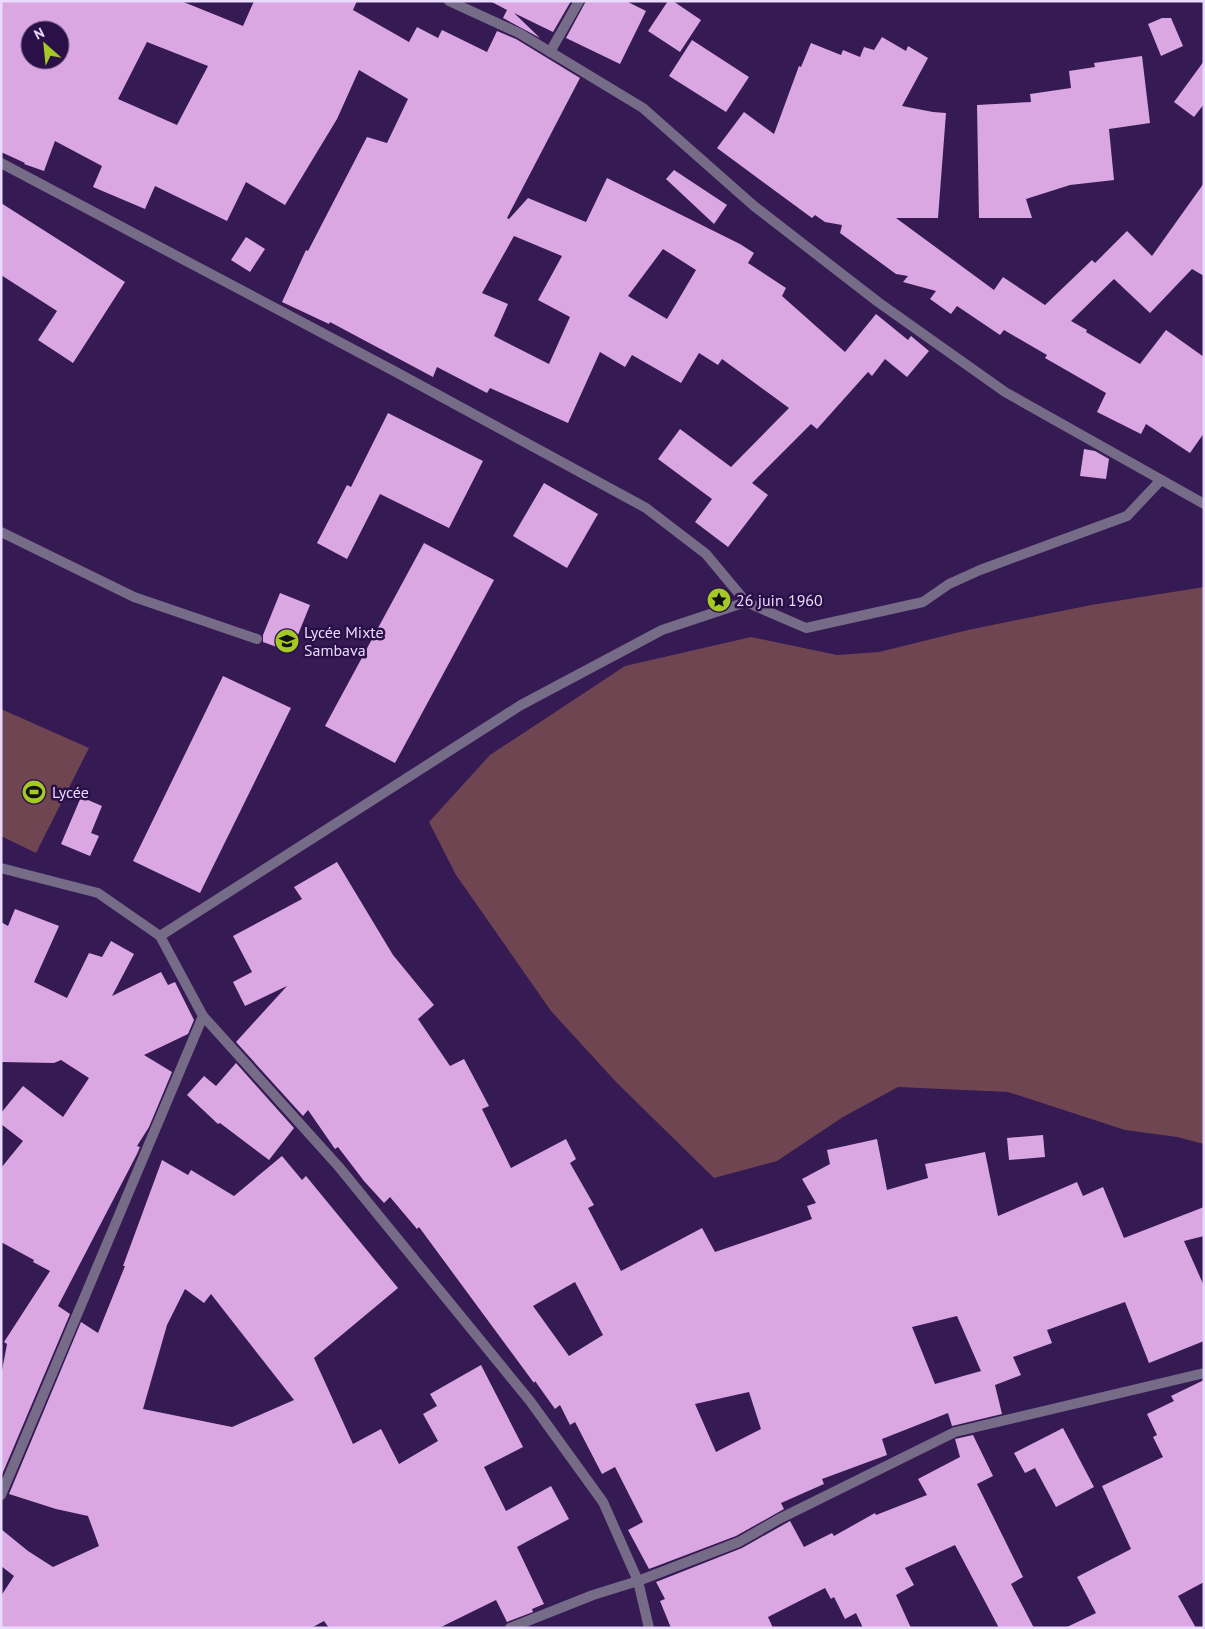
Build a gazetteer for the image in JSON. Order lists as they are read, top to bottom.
{
  "places": {
    "place": ["26 juin 1960"],
    "school or university": ["Lycée Mixte Sambava"],
    "sports": ["Lycée"]
  },
  "north": "top left"
}
